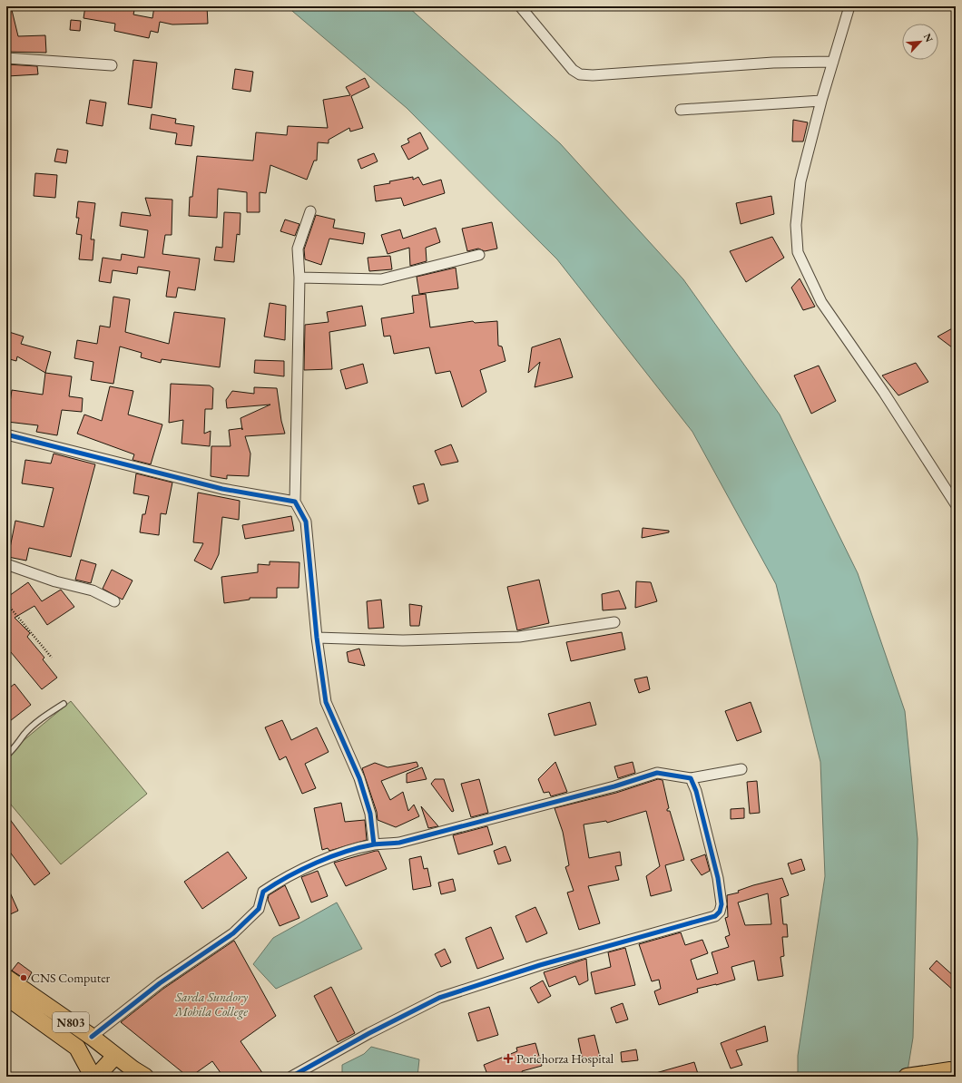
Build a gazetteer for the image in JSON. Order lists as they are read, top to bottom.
{
  "streets": {
    "highway": ["N803"]
  },
  "parks": ["Sarda Sundory Mohila College"],
  "places": {
    "other": ["CNS Computer"],
    "health": ["Porichorza Hospital"]
  },
  "north": "top right"
}
